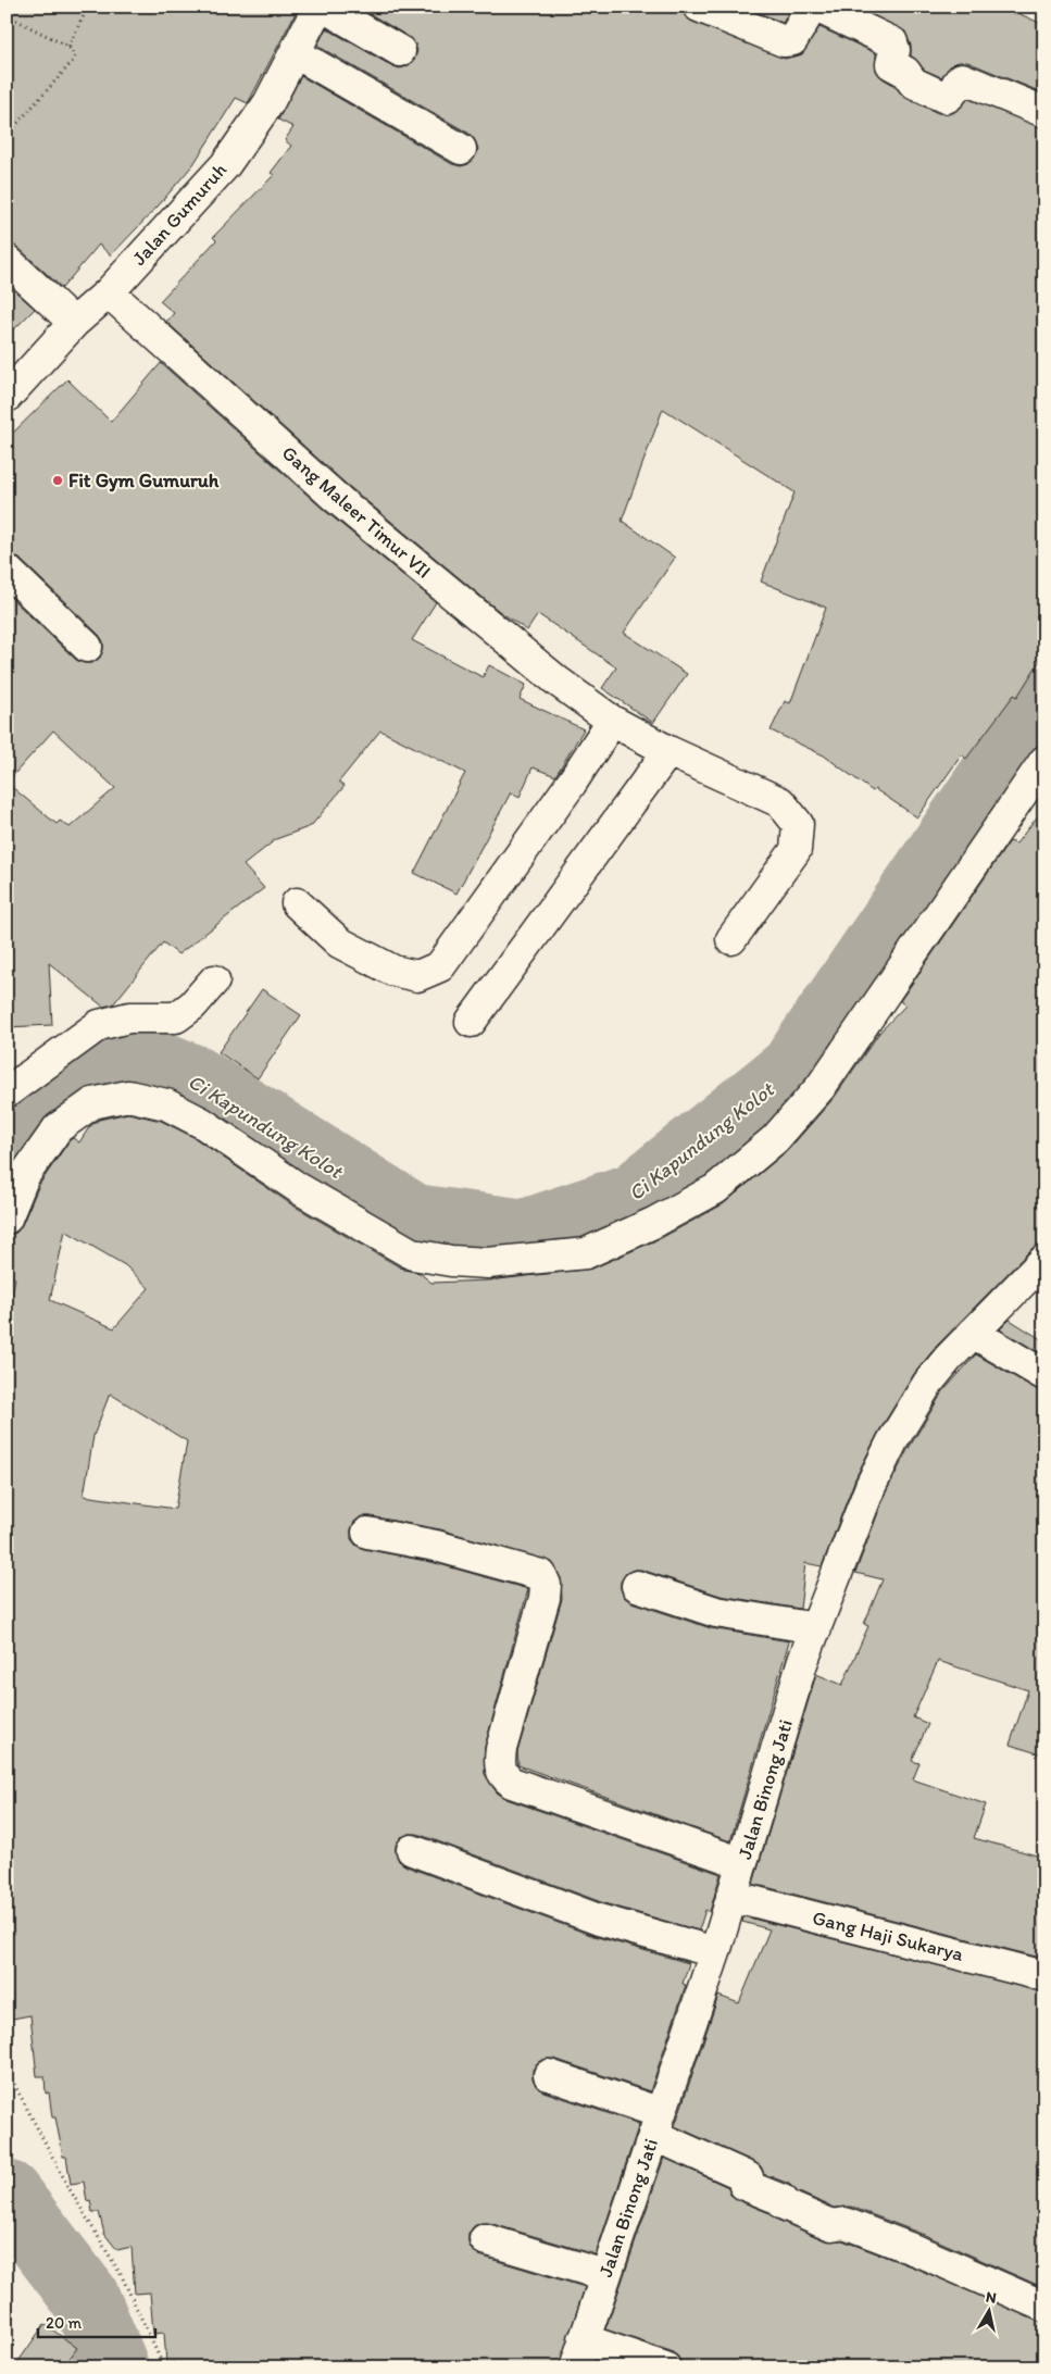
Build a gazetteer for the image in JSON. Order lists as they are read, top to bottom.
{
  "streets": {
    "street": [
      "Jalan Gumuruh",
      "Gang Maleer Timur VII",
      "Jalan Binong Jati",
      "Gang Haji Sukarya"
    ]
  },
  "crossings": [
    ["Jalan Gumuruh", "Gang Maleer Timur VII"],
    ["Jalan Binong Jati", "Gang Haji Sukarya"]
  ],
  "water": ["Ci Kapundung Kolot"],
  "places": ["Fit Gym Gumuruh"],
  "scale_bar": "20 m",
  "north": "top"
}
